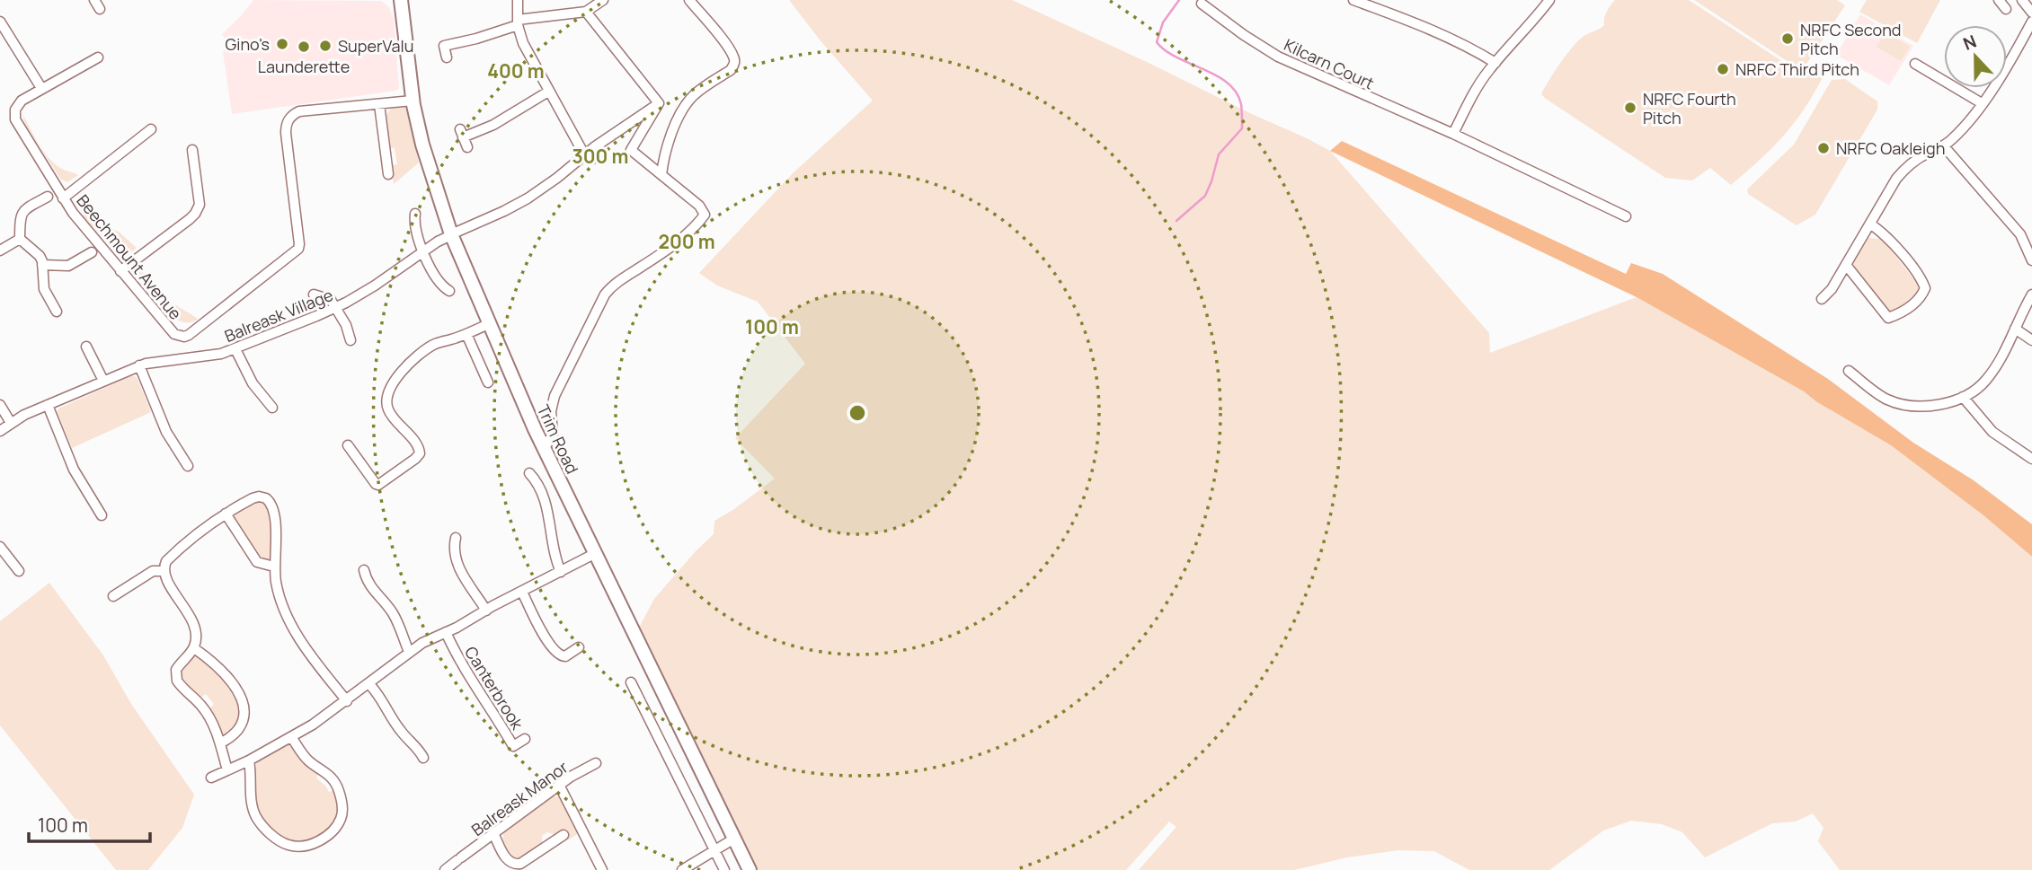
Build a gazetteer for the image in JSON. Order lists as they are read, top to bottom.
{
  "streets": {
    "main road": ["Trim Road"],
    "street": [
      "Kilcarn Court",
      "Beechmount Avenue",
      "Balreask Village",
      "Canterbrook",
      "Balreask Manor"
    ]
  },
  "crossings": [
    ["Beechmount Avenue", "Trim Road"],
    ["Balreask Village", "Trim Road"],
    ["Trim Road", "Canterbrook"]
  ],
  "places": [
    "NRFC Second Pitch",
    "Gino's",
    "SuperValu",
    "Launderette",
    "NRFC Third Pitch",
    "NRFC Fourth Pitch",
    "NRFC Oakleigh"
  ],
  "scale_bar": "100 m",
  "north": "top",
  "rings": [
    "400 m",
    "300 m",
    "200 m",
    "100 m"
  ]
}
